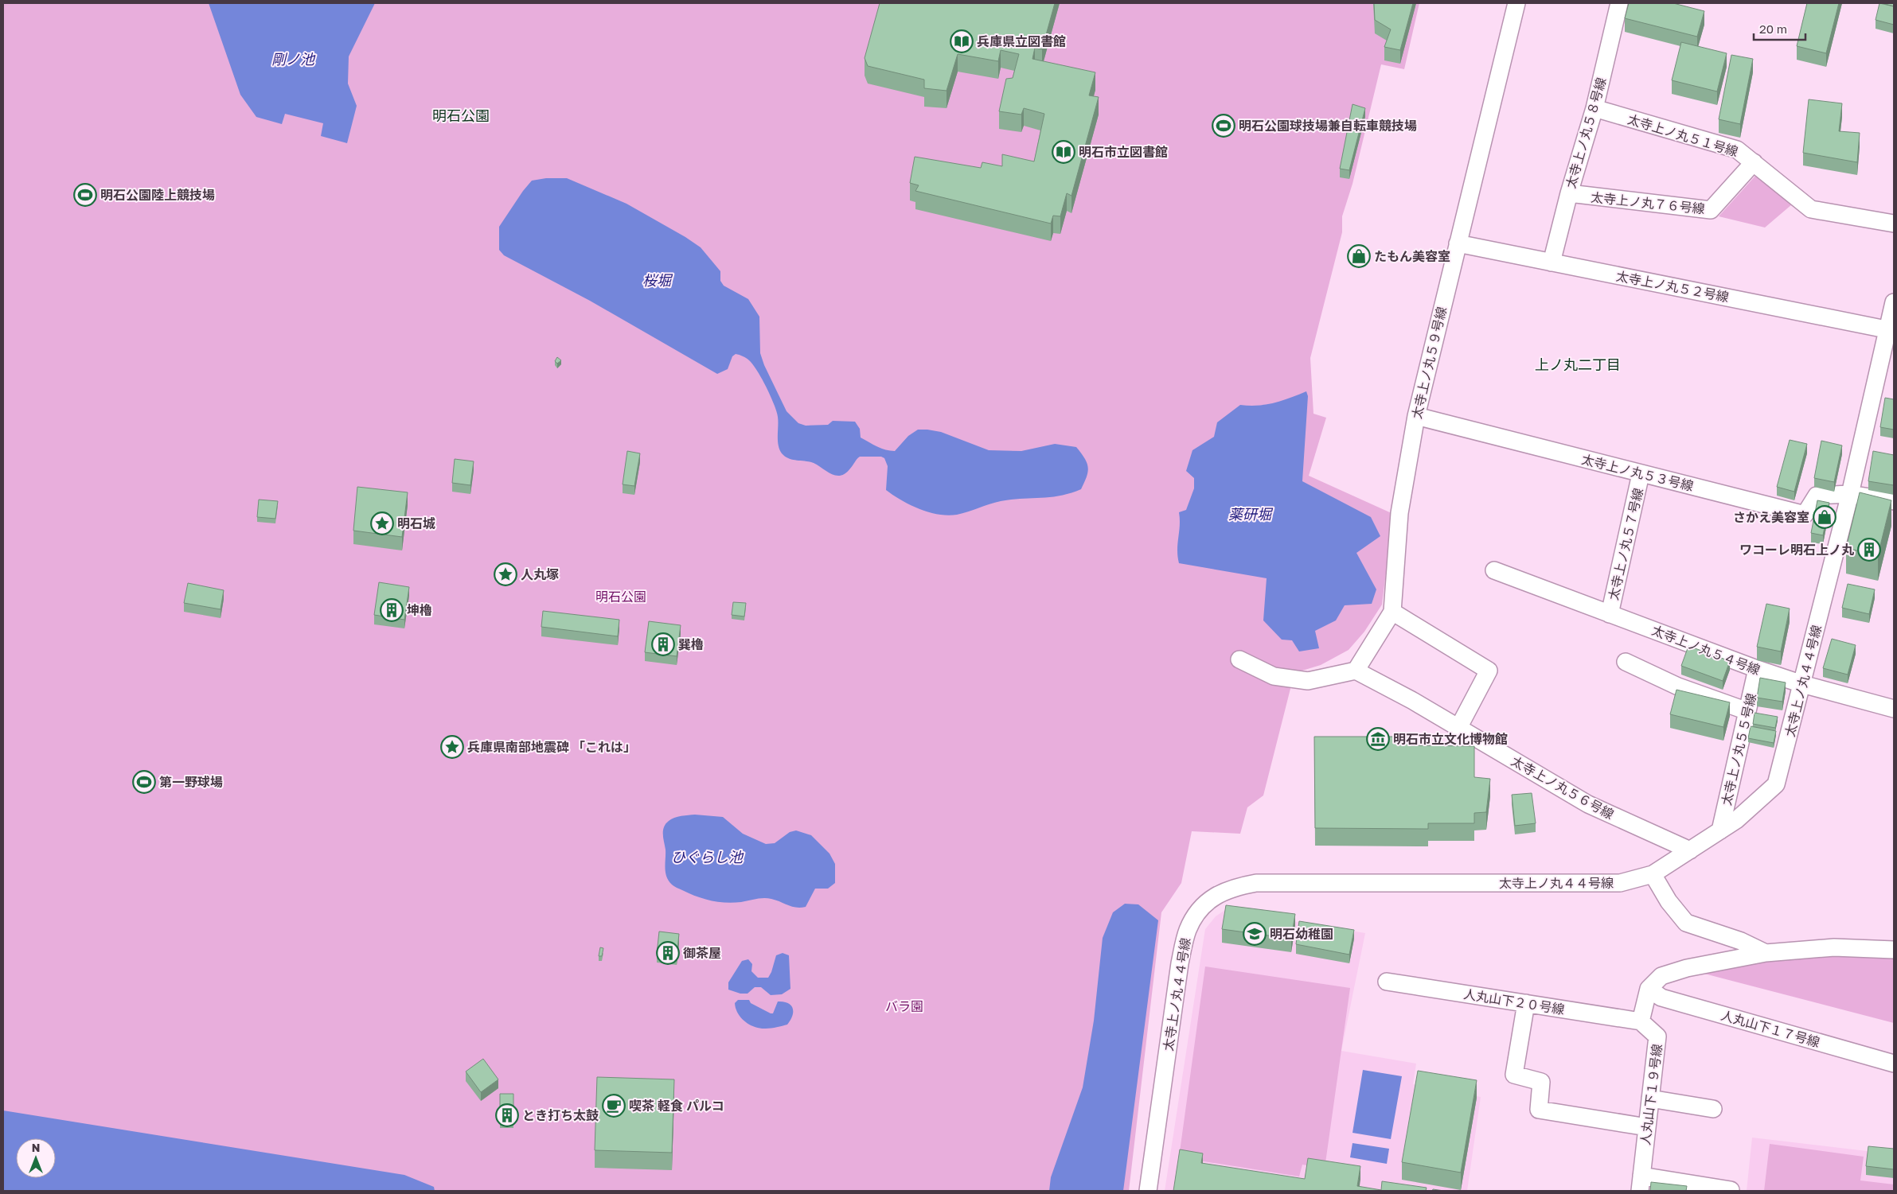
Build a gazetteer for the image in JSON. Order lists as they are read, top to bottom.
{
  "streets": {
    "street": [
      "太寺上ノ丸５８号線",
      "太寺上ノ丸５１号線",
      "太寺上ノ丸７６号線",
      "太寺上ノ丸５２号線",
      "太寺上ノ丸５９号線",
      "太寺上ノ丸５３号線",
      "太寺上ノ丸５７号線",
      "太寺上ノ丸５４号線",
      "太寺上ノ丸４４号線",
      "太寺上ノ丸５５号線",
      "太寺上ノ丸５６号線",
      "人丸山下２０号線",
      "人丸山下１７号線",
      "人丸山下１９号線"
    ]
  },
  "crossings": [
    ["太寺上ノ丸５８号線", "太寺上ノ丸５１号線"],
    ["太寺上ノ丸５８号線", "太寺上ノ丸７６号線"],
    ["太寺上ノ丸５８号線", "太寺上ノ丸５２号線"],
    ["太寺上ノ丸５１号線", "太寺上ノ丸７６号線"],
    ["太寺上ノ丸５２号線", "太寺上ノ丸５９号線"],
    ["太寺上ノ丸５２号線", "太寺上ノ丸４４号線"],
    ["太寺上ノ丸５９号線", "太寺上ノ丸５３号線"],
    ["太寺上ノ丸５９号線", "太寺上ノ丸５６号線"],
    ["太寺上ノ丸５３号線", "太寺上ノ丸５７号線"],
    ["太寺上ノ丸５３号線", "太寺上ノ丸４４号線"],
    ["太寺上ノ丸５７号線", "太寺上ノ丸５４号線"],
    ["太寺上ノ丸５４号線", "太寺上ノ丸４４号線"],
    ["太寺上ノ丸５４号線", "太寺上ノ丸５５号線"],
    ["太寺上ノ丸４４号線", "太寺上ノ丸５５号線"],
    ["太寺上ノ丸４４号線", "太寺上ノ丸５６号線"],
    ["人丸山下２０号線", "人丸山下１９号線"]
  ],
  "districts": ["明石公園", "上ノ丸二丁目"],
  "water": [
    "剛ノ池",
    "桜堀",
    "薬研堀",
    "ひぐらし池"
  ],
  "parks": ["明石公園", "バラ園"],
  "places": {
    "library": ["兵庫県立図書館", "明石市立図書館"],
    "sports": ["明石公園球技場兼自転車競技場", "明石公園陸上競技場", "第一野球場"],
    "shop": ["たもん美容室", "さかえ美容室"],
    "place": ["明石城", "人丸塚", "兵庫県南部地震碑 「これは」"],
    "building": [
      "ワコーレ明石上ノ丸",
      "坤櫓",
      "巽櫓",
      "御茶屋",
      "とき打ち太鼓"
    ],
    "museum": ["明石市立文化博物館"],
    "school or university": ["明石幼稚園"],
    "cafe": ["喫茶 軽食 パルコ"]
  },
  "scale_bar": "20 m",
  "north": "top"
}
